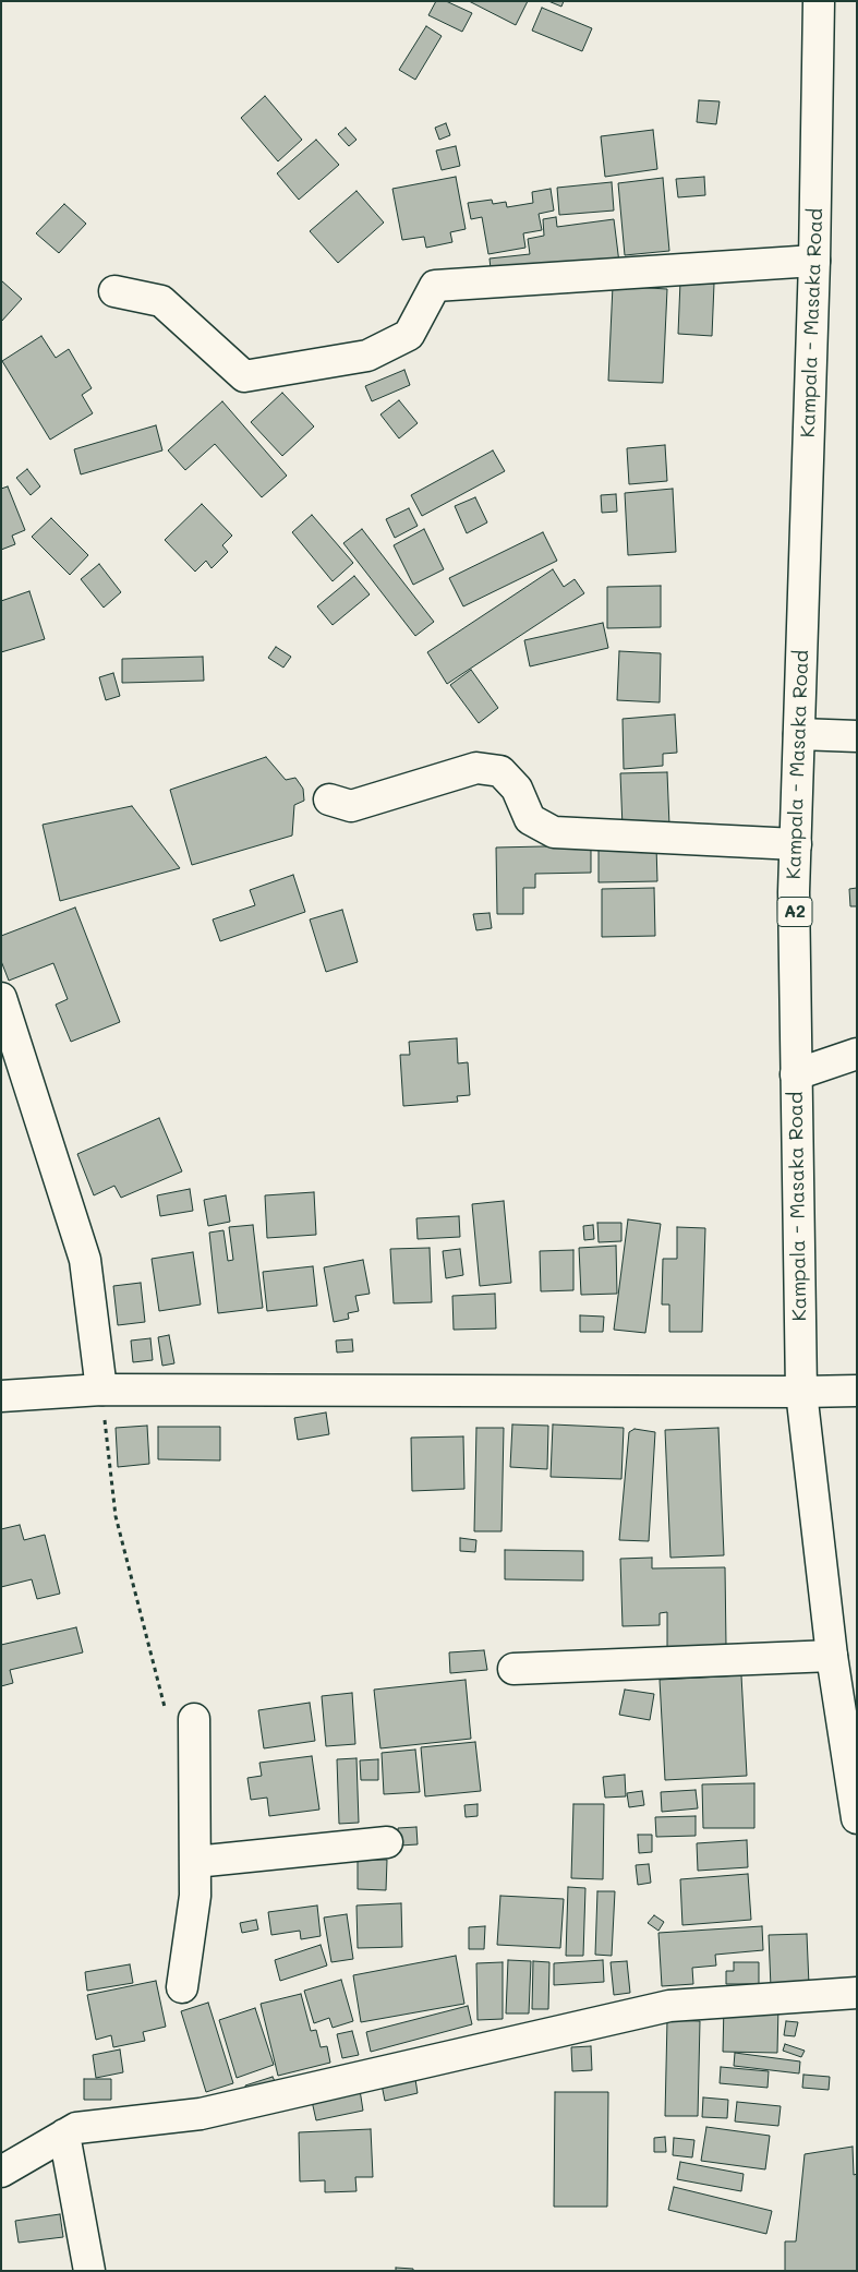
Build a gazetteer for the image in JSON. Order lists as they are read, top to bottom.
{
  "streets": {
    "street": ["Kampala - Masaka Road", "A2"]
  }
}
